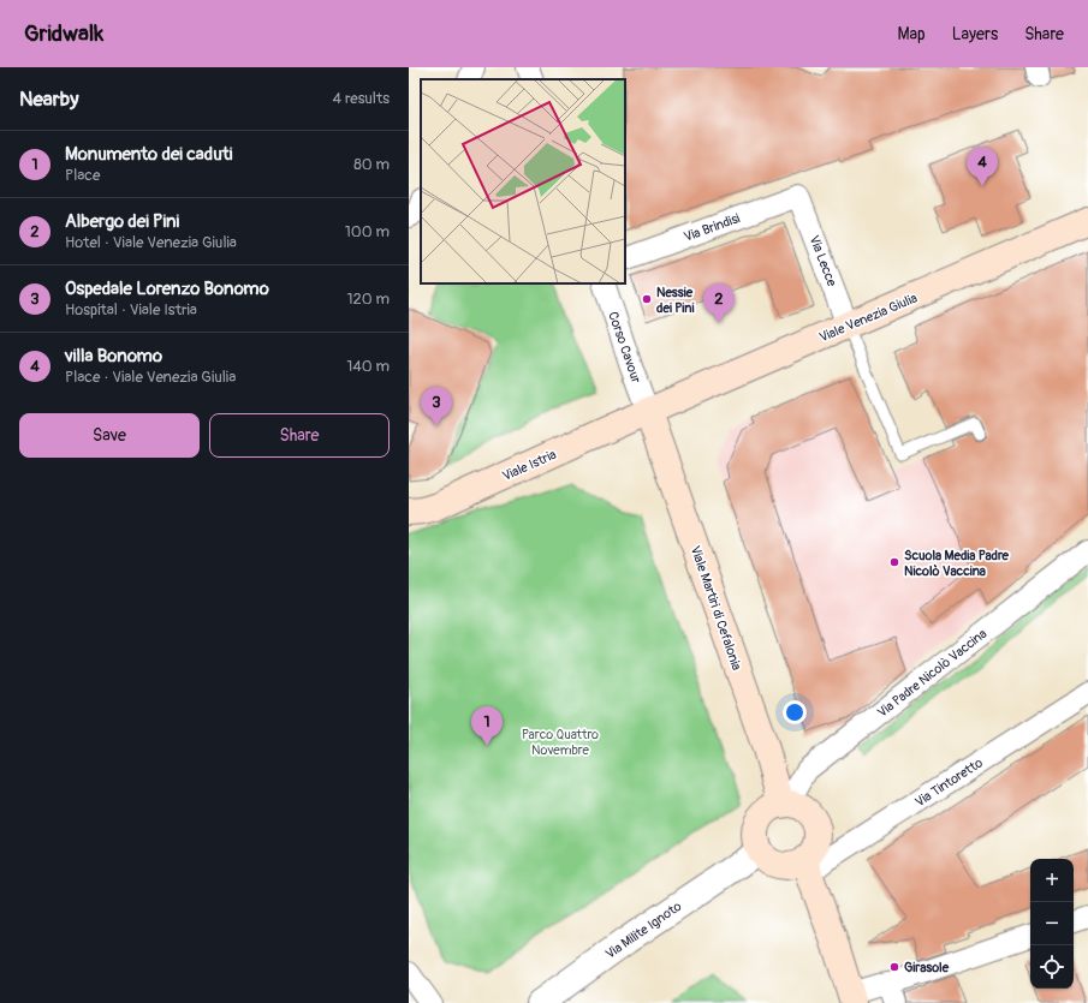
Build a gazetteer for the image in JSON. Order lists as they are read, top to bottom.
{
  "streets": {
    "main road": ["Viale Venezia Giulia", "Viale Istria", "Viale Martiri di Cefalonia"],
    "street": [
      "Via Brindisi",
      "Via Lecce",
      "Corso Cavour",
      "Via Padre Nicolò Vaccina",
      "Via Tintoretto",
      "Via Milite Ignoto"
    ]
  },
  "crossings": [
    ["Via Brindisi", "Via Lecce"],
    ["Via Lecce", "Viale Venezia Giulia"],
    ["Viale Venezia Giulia", "Corso Cavour"],
    ["Viale Venezia Giulia", "Viale Istria"],
    ["Viale Venezia Giulia", "Viale Martiri di Cefalonia"],
    ["Corso Cavour", "Viale Istria"],
    ["Corso Cavour", "Viale Martiri di Cefalonia"],
    ["Viale Istria", "Viale Martiri di Cefalonia"],
    ["Viale Martiri di Cefalonia", "Via Padre Nicolò Vaccina"],
    ["Viale Martiri di Cefalonia", "Via Tintoretto"],
    ["Viale Martiri di Cefalonia", "Via Milite Ignoto"],
    ["Via Padre Nicolò Vaccina", "Via Tintoretto"],
    ["Via Padre Nicolò Vaccina", "Via Milite Ignoto"],
    ["Via Tintoretto", "Via Milite Ignoto"]
  ],
  "parks": ["Parco Quattro Novembre"],
  "places": ["Nessie dei Pini", "Scuola Media Padre Nicolò Vaccina", "Girasole"],
  "page": {
    "header": "Gridwalk",
    "nav": ["Map", "Layers", "Share"],
    "heading": ["Nearby", "4 results"],
    "list": [
      {
        "mark": "1",
        "name": "Monumento dei caduti",
        "note": "Place",
        "value": "80 m"
      },
      {
        "mark": "2",
        "name": "Albergo dei Pini",
        "note": "Hotel · Viale Venezia Giulia",
        "value": "100 m"
      },
      {
        "mark": "3",
        "name": "Ospedale Lorenzo Bonomo",
        "note": "Hospital · Viale Istria",
        "value": "120 m"
      },
      {
        "mark": "4",
        "name": "villa Bonomo",
        "note": "Place · Viale Venezia Giulia",
        "value": "140 m"
      }
    ],
    "pins": [
      "4",
      "2",
      "3",
      "1"
    ],
    "buttons": ["Save", "Share"],
    "map_buttons": ["+", "−"]
  }
}
